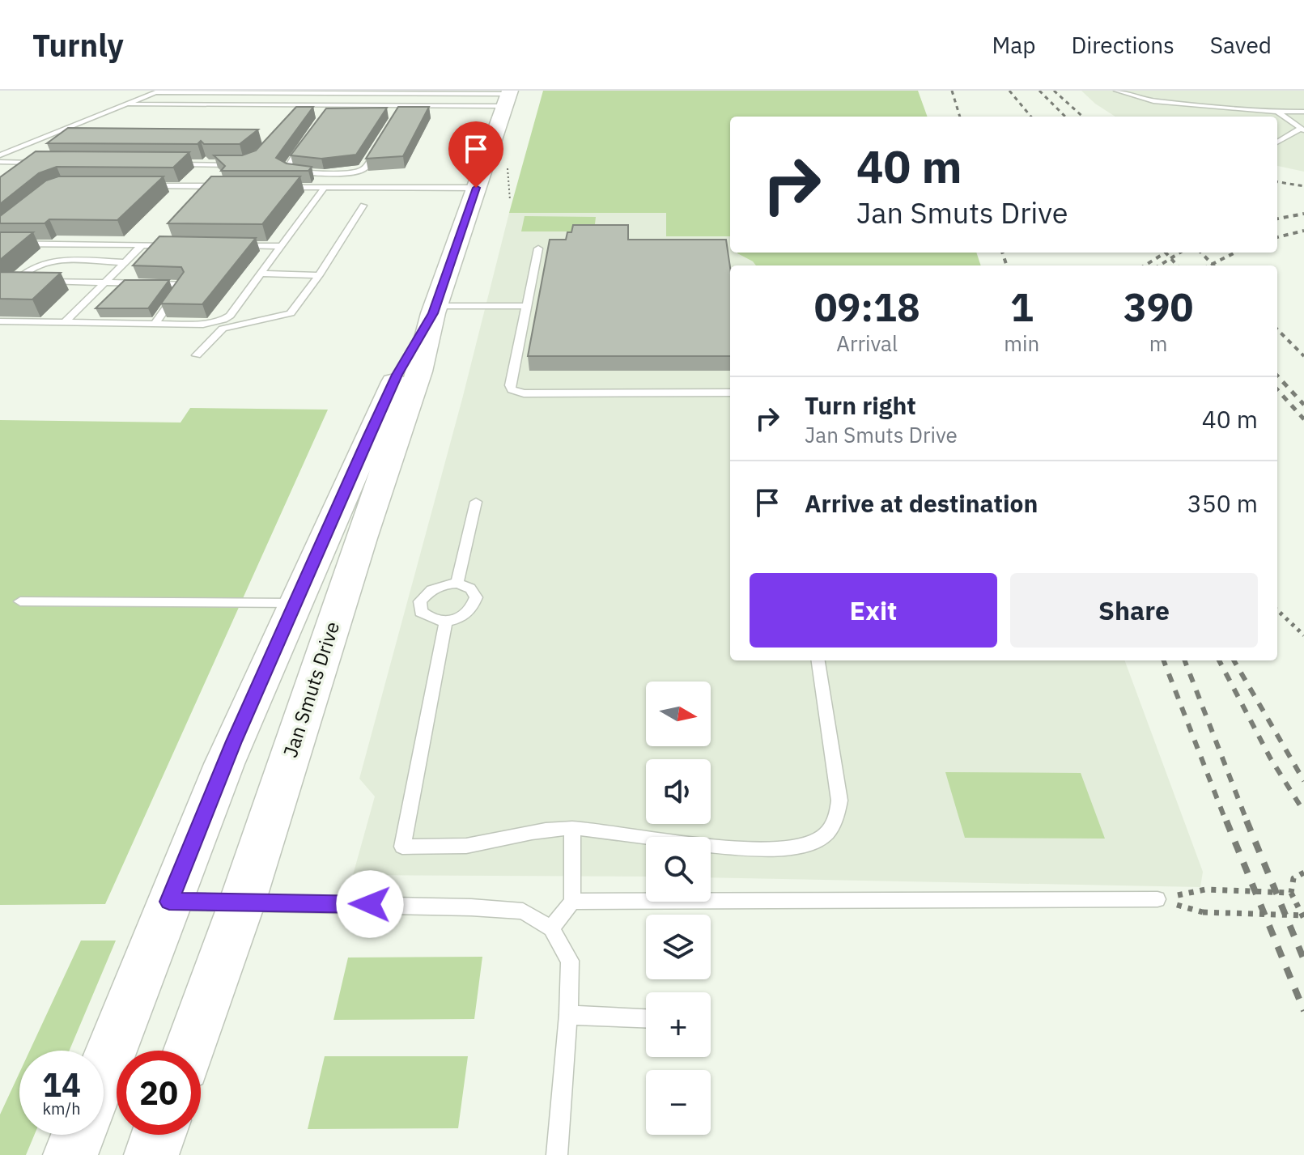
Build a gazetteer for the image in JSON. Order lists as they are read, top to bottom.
{
  "streets": {
    "main road": ["Jan Smuts Drive"]
  },
  "north": "right",
  "page": {
    "header": "Turnly",
    "nav": ["Map", "Directions", "Saved"],
    "turn": ["40 m", "Jan Smuts Drive"],
    "eta": [
      "09:18",
      "Arrival",
      "1",
      "min",
      "390",
      "m"
    ],
    "list": [
      {
        "name": "Turn right",
        "note": "Jan Smuts Drive",
        "value": "40 m"
      },
      {
        "name": "Arrive at destination",
        "value": "350 m"
      }
    ],
    "buttons": ["Exit", "Share"],
    "map_buttons": ["+", "−"],
    "speed": "14 km/h",
    "limit": "20"
  }
}
